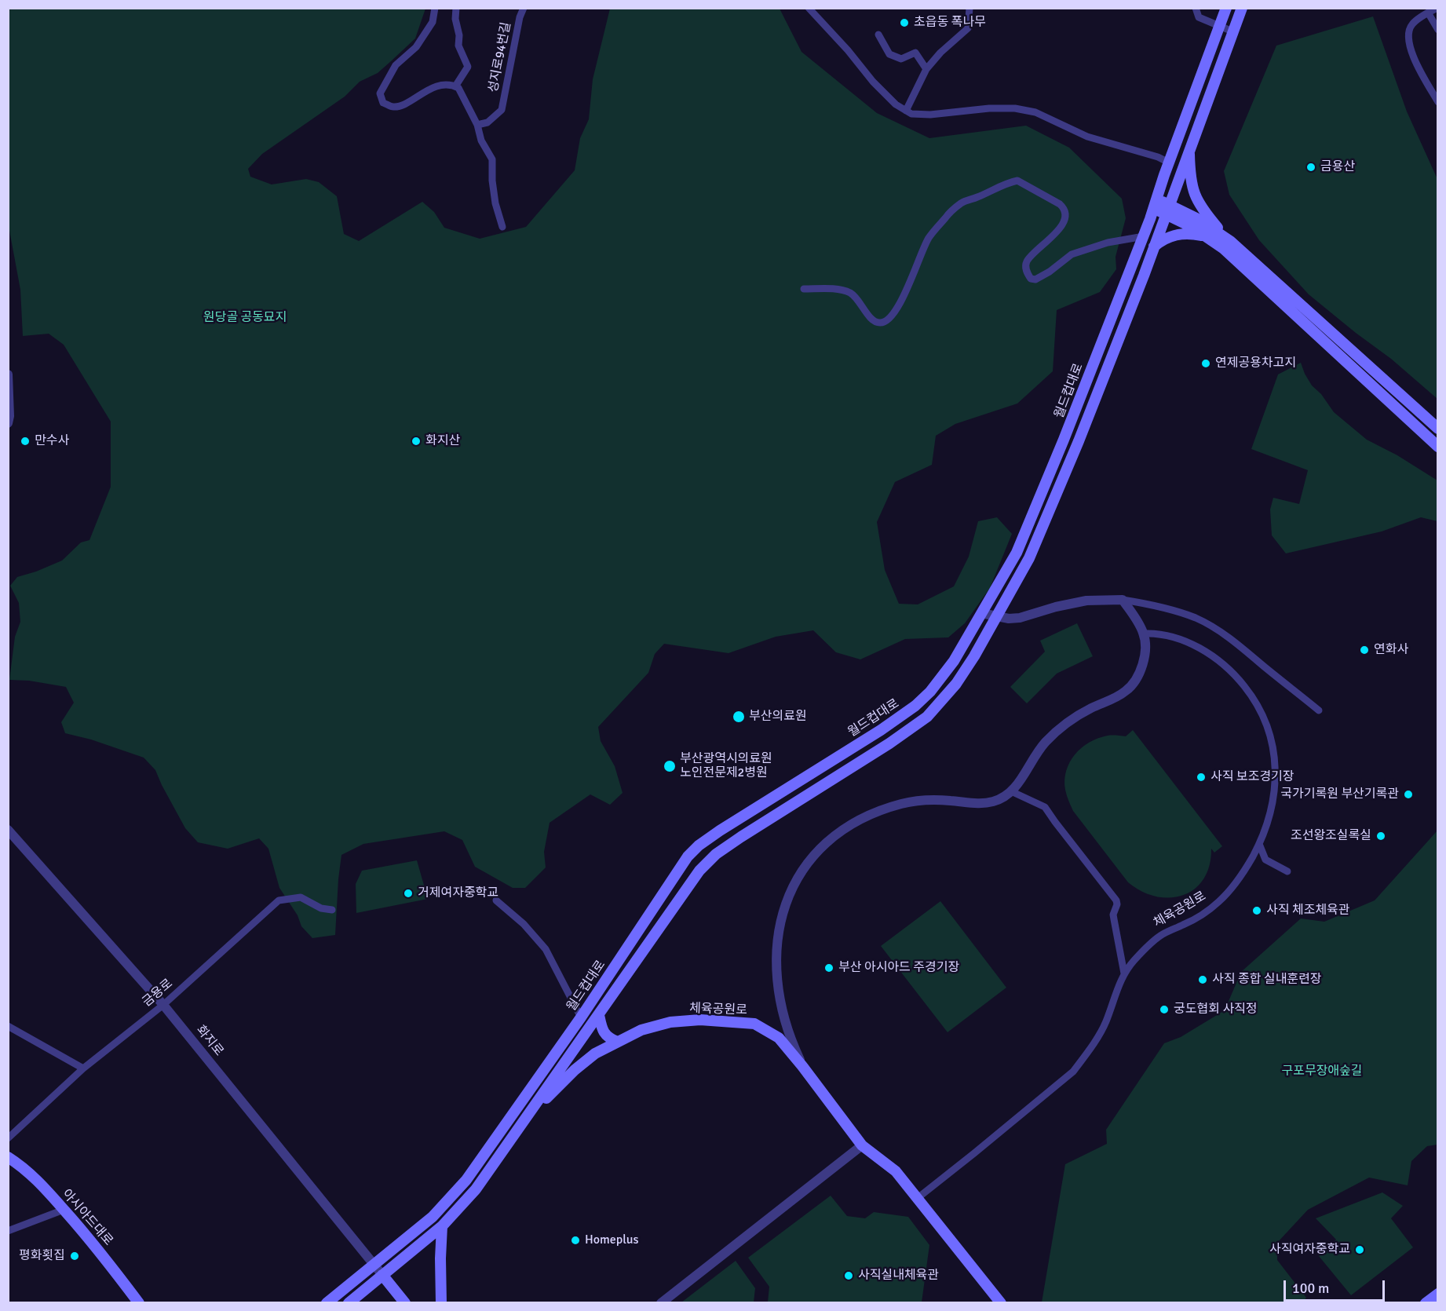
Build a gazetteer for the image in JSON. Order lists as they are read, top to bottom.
{
  "streets": {
    "main road": ["월드컵대로", "체육공원로", "아시아드대로"],
    "street": ["성지로94번길", "금용로", "화지로"]
  },
  "crossings": [
    ["월드컵대로", "체육공원로"],
    ["월드컵대로", "화지로"],
    ["금용로", "화지로"]
  ],
  "parks": ["원당골 공동묘지", "구포무장애숲길"],
  "places": [
    "초읍동 폭나무",
    "금용산",
    "연제공용차고지",
    "만수사",
    "화지산",
    "연화사",
    "부산의료원",
    "부산광역시의료원 노인전문제2병원",
    "사직 보조경기장",
    "국가기록원 부산기록관",
    "조선왕조실록실",
    "거제여자중학교",
    "사직 체조체육관",
    "부산 아시아드 주경기장",
    "사직 종합 실내훈련장",
    "궁도협회 사직정",
    "Homeplus",
    "사직여자중학교",
    "평화횟집",
    "사직실내체육관"
  ],
  "scale_bar": "100 m"
}
